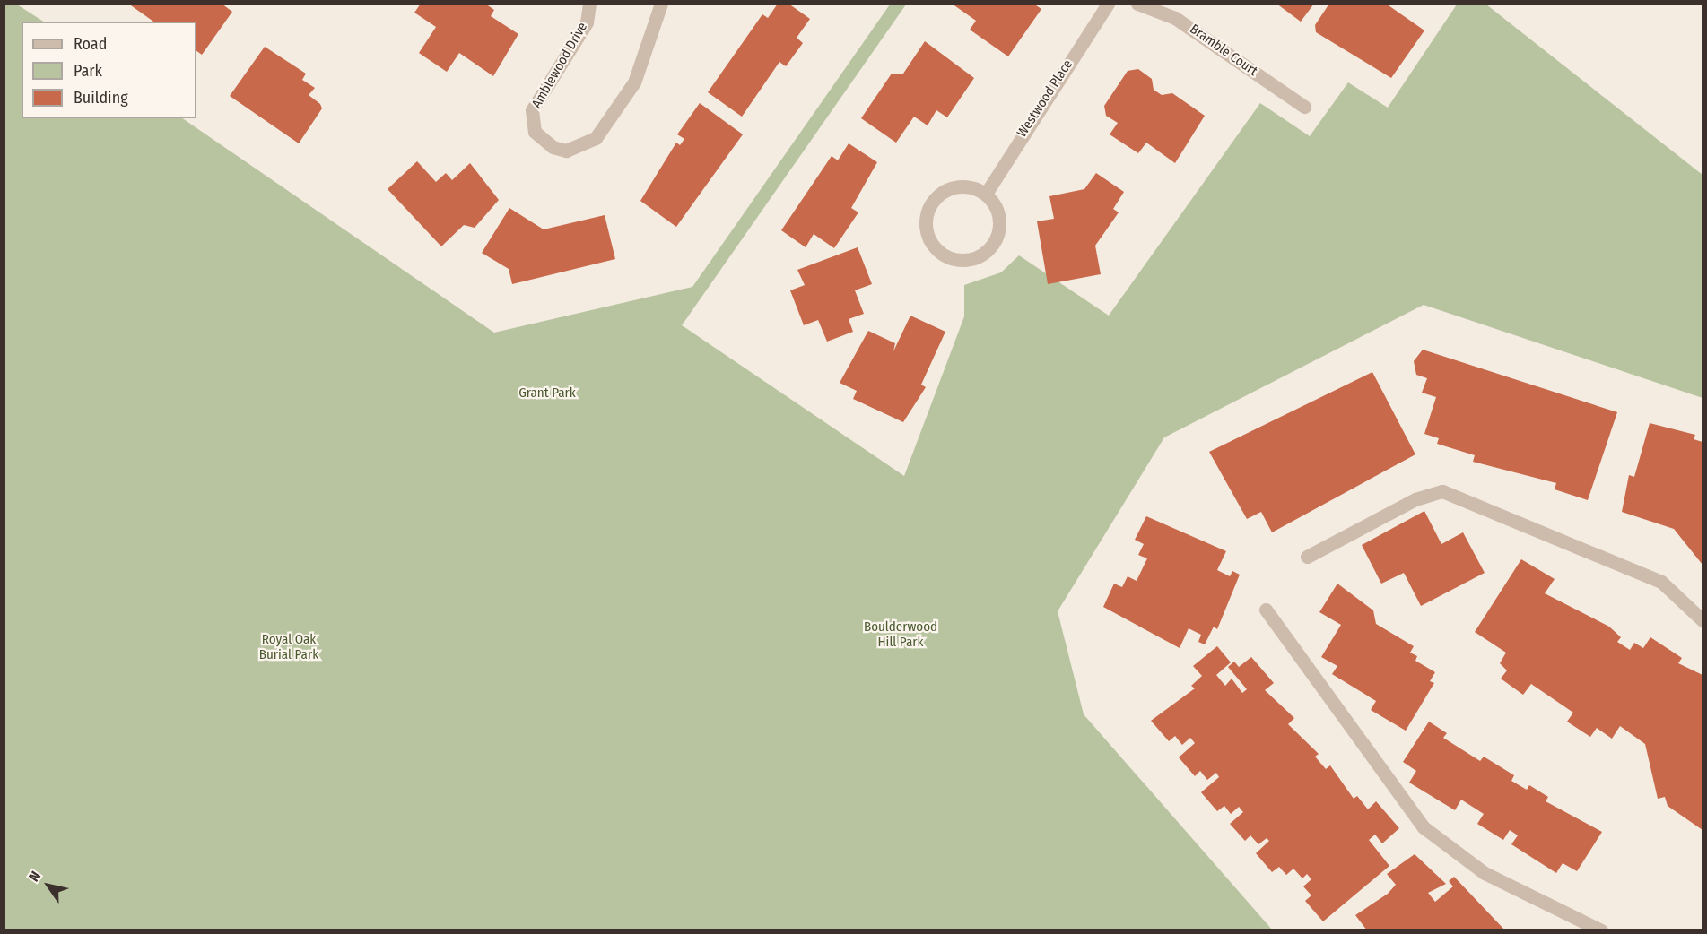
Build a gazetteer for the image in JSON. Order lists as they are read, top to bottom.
{
  "streets": {
    "street": ["Bramble Court", "Amblewood Drive", "Westwood Place"]
  },
  "parks": ["Grant Park", "Boulderwood Hill Park", "Royal Oak Burial Park"],
  "legend": ["Road", "Park", "Building"],
  "north": "top left"
}
